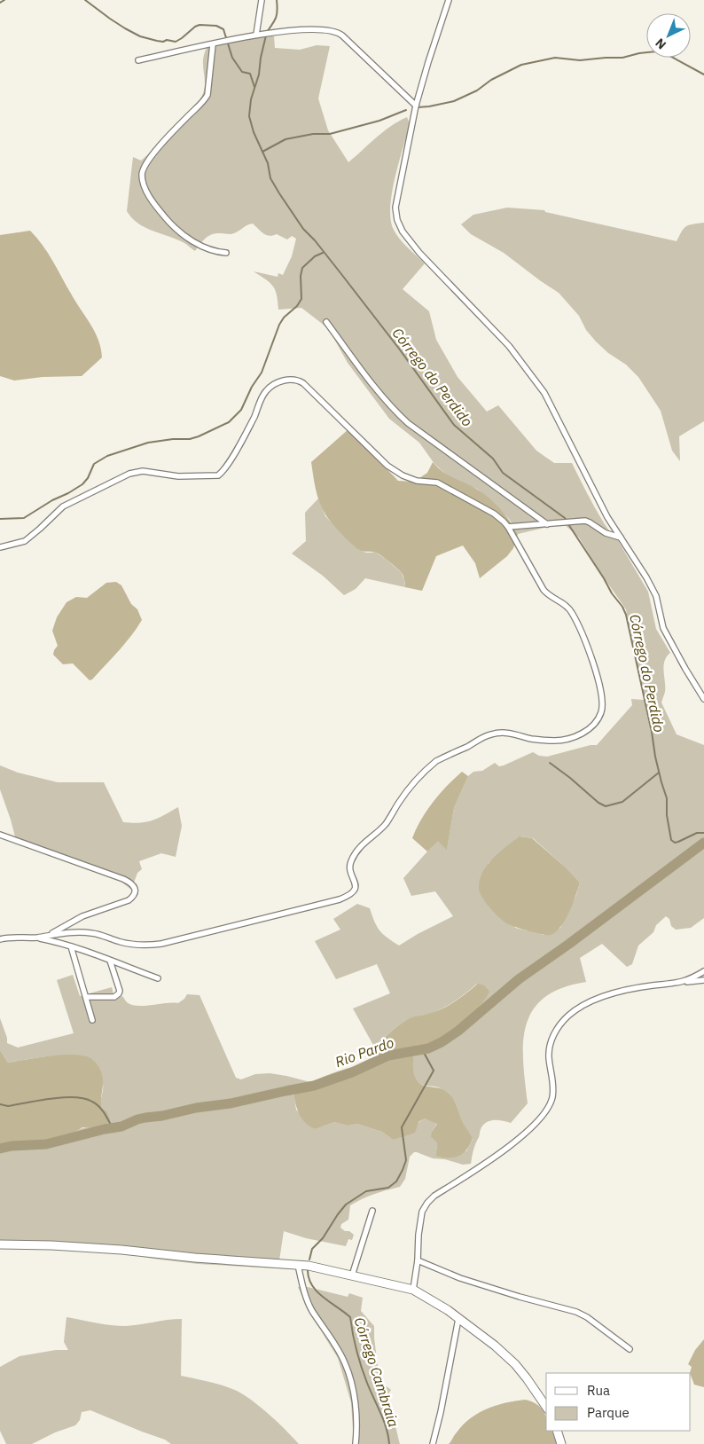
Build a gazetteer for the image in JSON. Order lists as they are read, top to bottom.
{
  "water": ["Córrego do Perdido", "Rio Pardo", "Córrego Cambraia"],
  "legend": ["Rua", "Parque"],
  "north": "bottom left"
}
